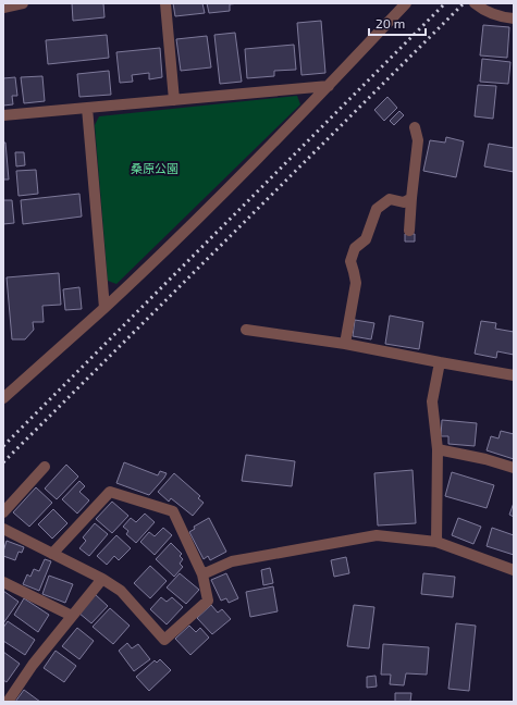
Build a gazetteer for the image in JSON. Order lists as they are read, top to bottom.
{
  "parks": ["桑原公園"],
  "scale_bar": "20 m"
}
